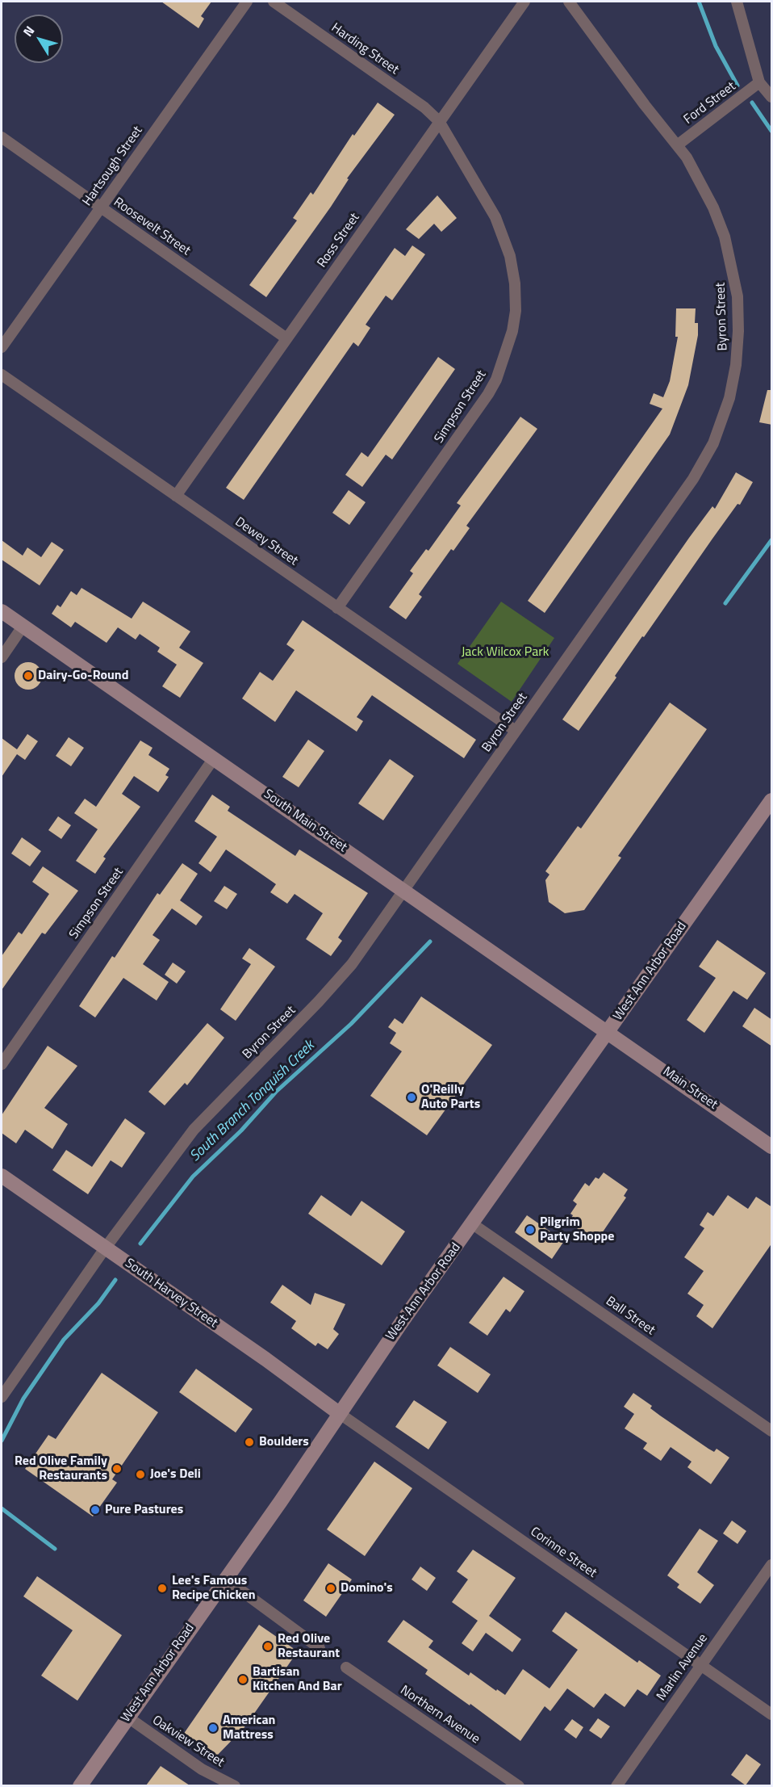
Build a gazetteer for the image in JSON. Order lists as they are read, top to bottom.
{
  "streets": {
    "main road": [
      "South Main Street",
      "West Ann Arbor Road",
      "Main Street",
      "South Harvey Street"
    ],
    "street": [
      "Harding Street",
      "Ford Street",
      "Hartsough Street",
      "Roosevelt Street",
      "Ross Street",
      "Byron Street",
      "Simpson Street",
      "Dewey Street",
      "Ball Street",
      "Corinne Street",
      "Marlin Avenue",
      "Northern Avenue",
      "Oakview Street"
    ]
  },
  "crossings": [
    ["Harding Street", "Ross Street"],
    ["Harding Street", "Simpson Street"],
    ["Ford Street", "Byron Street"],
    ["Hartsough Street", "Roosevelt Street"],
    ["Roosevelt Street", "Ross Street"],
    ["Ross Street", "Simpson Street"],
    ["Ross Street", "Dewey Street"],
    ["Byron Street", "Dewey Street"],
    ["Byron Street", "South Main Street"],
    ["Byron Street", "South Harvey Street"],
    ["Simpson Street", "Dewey Street"],
    ["Simpson Street", "South Main Street"],
    ["South Main Street", "West Ann Arbor Road"],
    ["South Main Street", "Main Street"],
    ["West Ann Arbor Road", "Main Street"],
    ["West Ann Arbor Road", "South Harvey Street"],
    ["West Ann Arbor Road", "Ball Street"],
    ["West Ann Arbor Road", "Corinne Street"],
    ["West Ann Arbor Road", "Oakview Street"],
    ["South Harvey Street", "Corinne Street"],
    ["Corinne Street", "Marlin Avenue"]
  ],
  "water": ["South Branch Tonquish Creek"],
  "parks": ["Jack Wilcox Park"],
  "places": [
    "Dairy-Go-Round",
    "O'Reilly Auto Parts",
    "Pilgrim Party Shoppe",
    "Boulders",
    "Red Olive Family Restaurants",
    "Joe's Deli",
    "Pure Pastures",
    "Lee's Famous Recipe Chicken",
    "Domino's",
    "Red Olive Restaurant",
    "Bartisan Kitchen And Bar",
    "American Mattress"
  ],
  "north": "top left"
}
